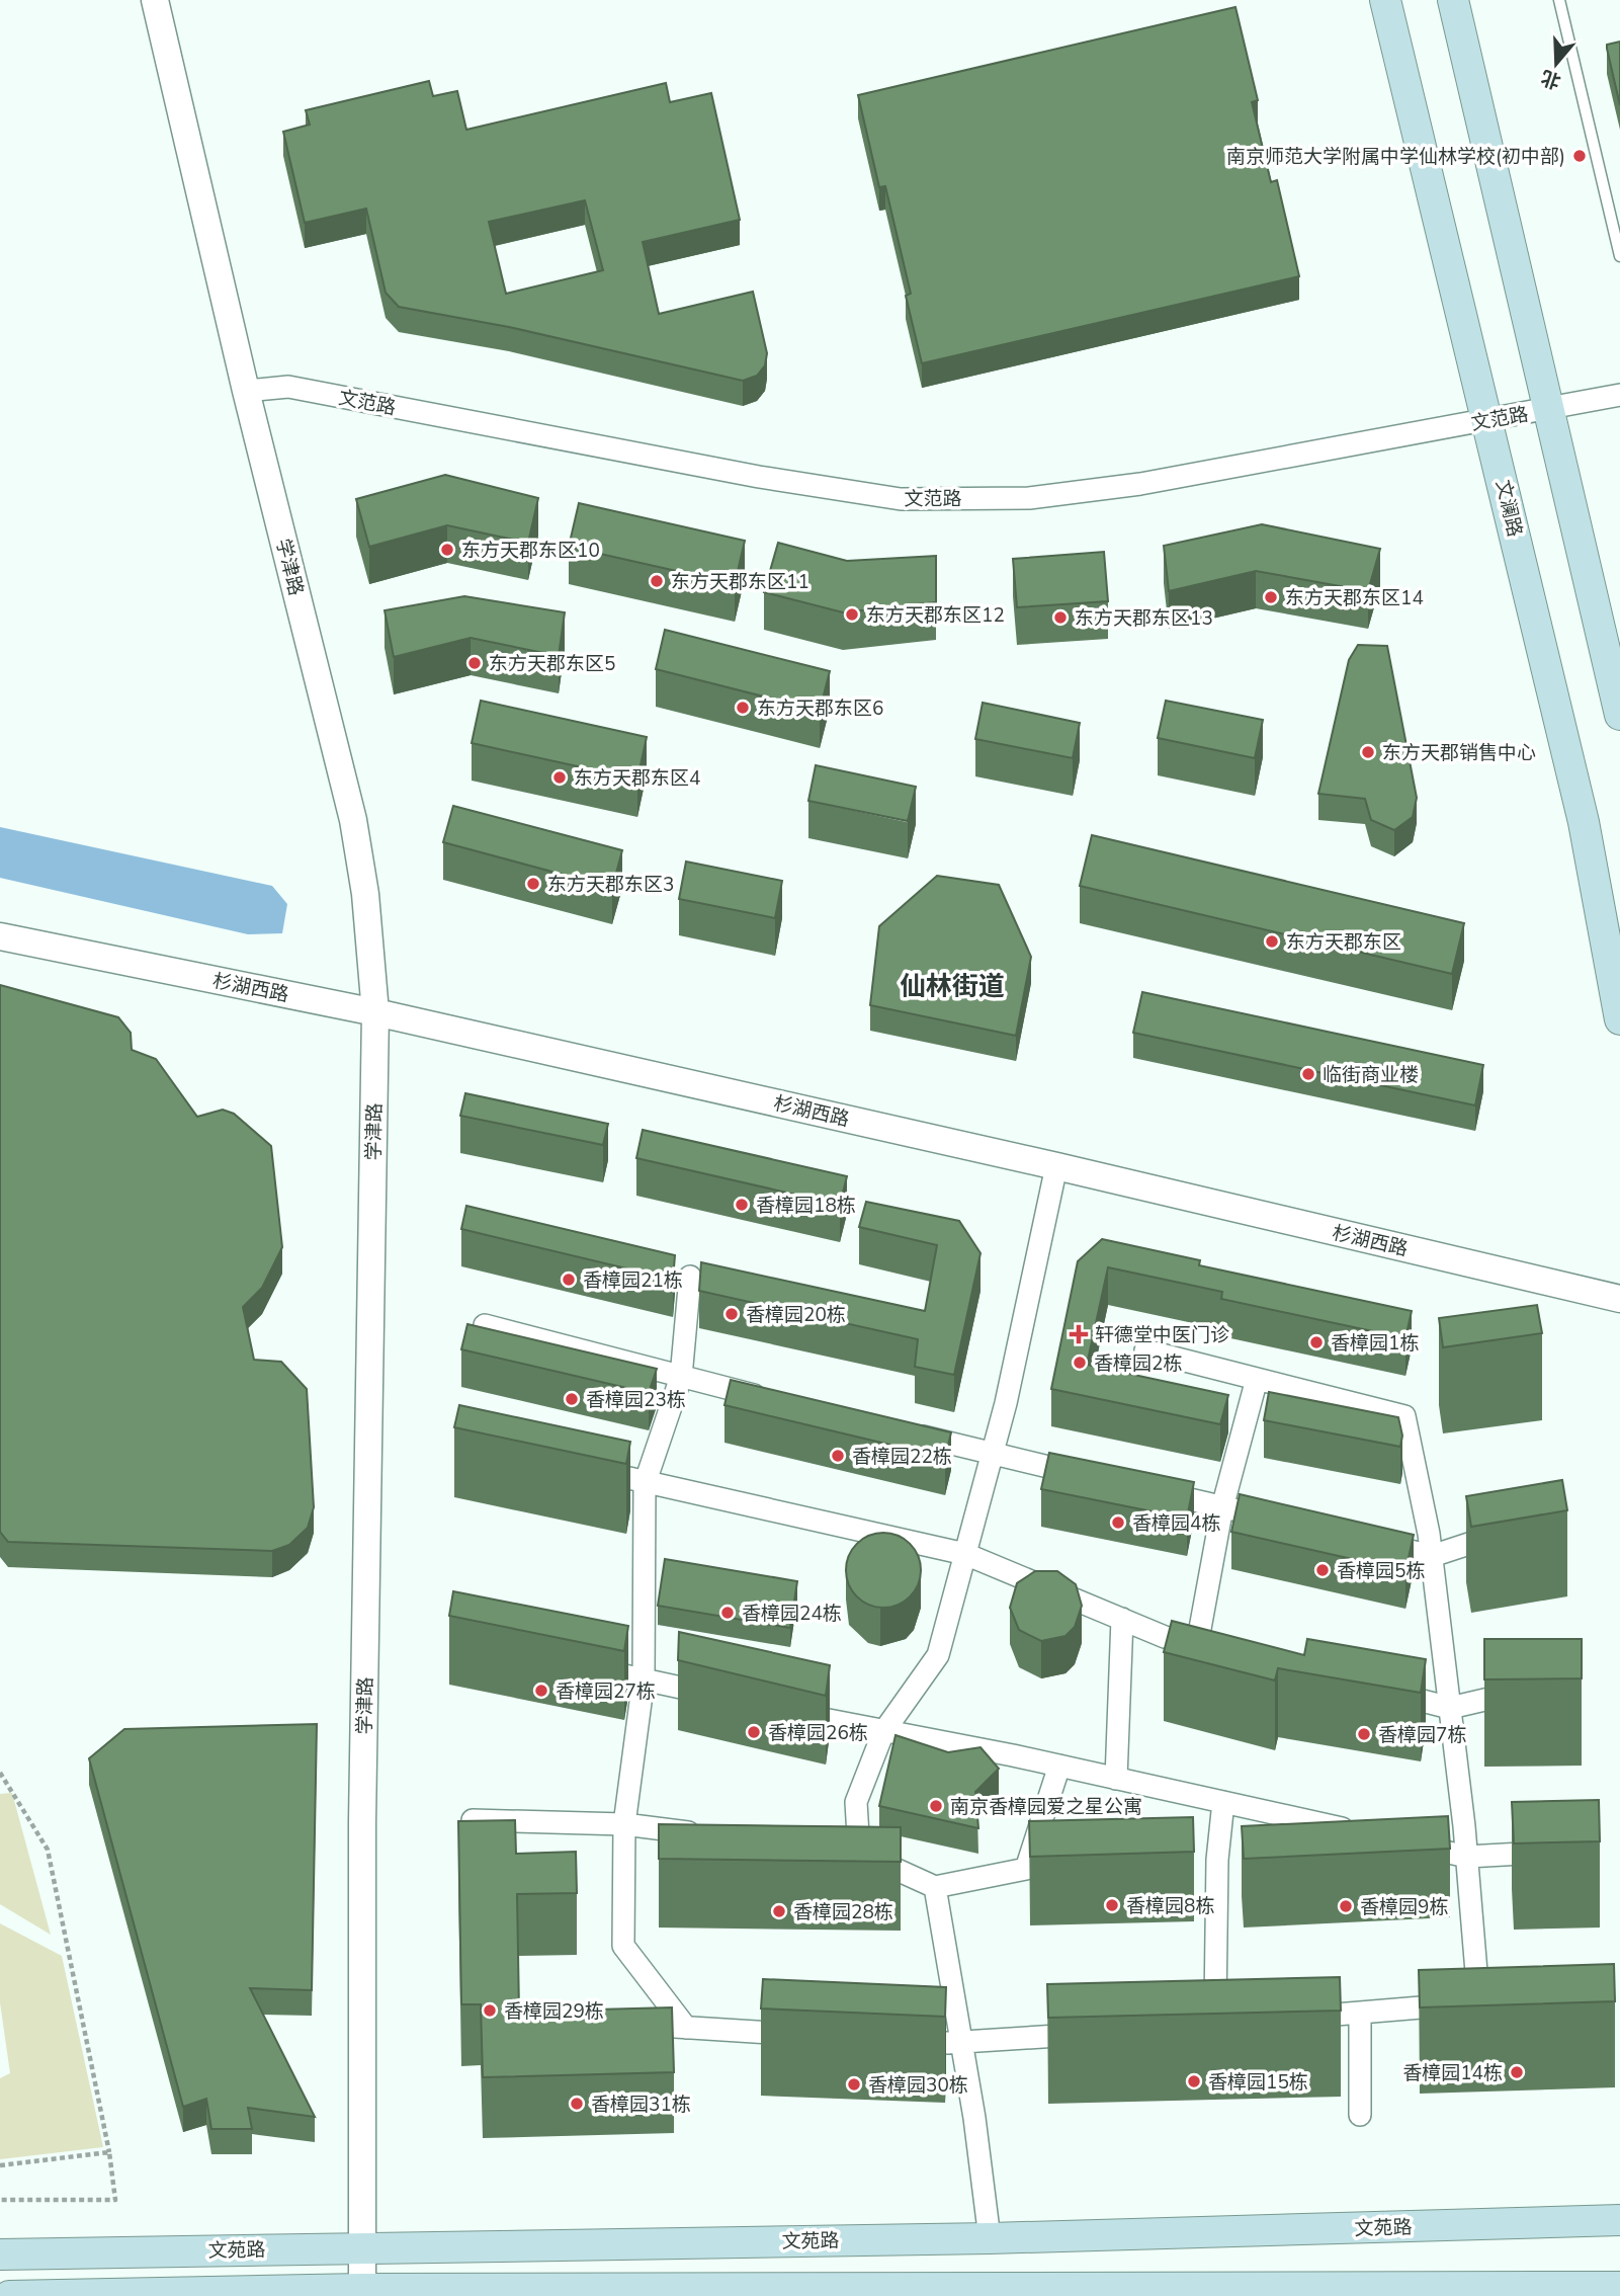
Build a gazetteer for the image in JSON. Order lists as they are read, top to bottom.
{
  "streets": {
    "main road": ["文澜路", "文苑路"],
    "street": ["文范路", "学津路", "杉湖西路"]
  },
  "crossings": [
    ["文范路", "文澜路"],
    ["文范路", "学津路"],
    ["学津路", "杉湖西路"],
    ["学津路", "文苑路"]
  ],
  "districts": ["仙林街道"],
  "places": {
    "other": [
      "南京师范大学附属中学仙林学校(初中部)",
      "东方天郡东区10",
      "东方天郡东区11",
      "东方天郡东区14",
      "东方天郡东区12",
      "东方天郡东区13",
      "东方天郡东区5",
      "东方天郡东区6",
      "东方天郡销售中心",
      "东方天郡东区4",
      "东方天郡东区3",
      "东方天郡东区",
      "临街商业楼",
      "香樟园18栋",
      "香樟园21栋",
      "香樟园20栋",
      "香樟园1栋",
      "香樟园2栋",
      "香樟园23栋",
      "香樟园22栋",
      "香樟园4栋",
      "香樟园5栋",
      "香樟园24栋",
      "香樟园27栋",
      "香樟园26栋",
      "香樟园7栋",
      "南京香樟园爱之星公寓",
      "香樟园8栋",
      "香樟园9栋",
      "香樟园28栋",
      "香樟园29栋",
      "香樟园14栋",
      "香樟园15栋",
      "香樟园30栋",
      "香樟园31栋"
    ],
    "health": ["轩德堂中医门诊"]
  },
  "north": "bottom"
}
